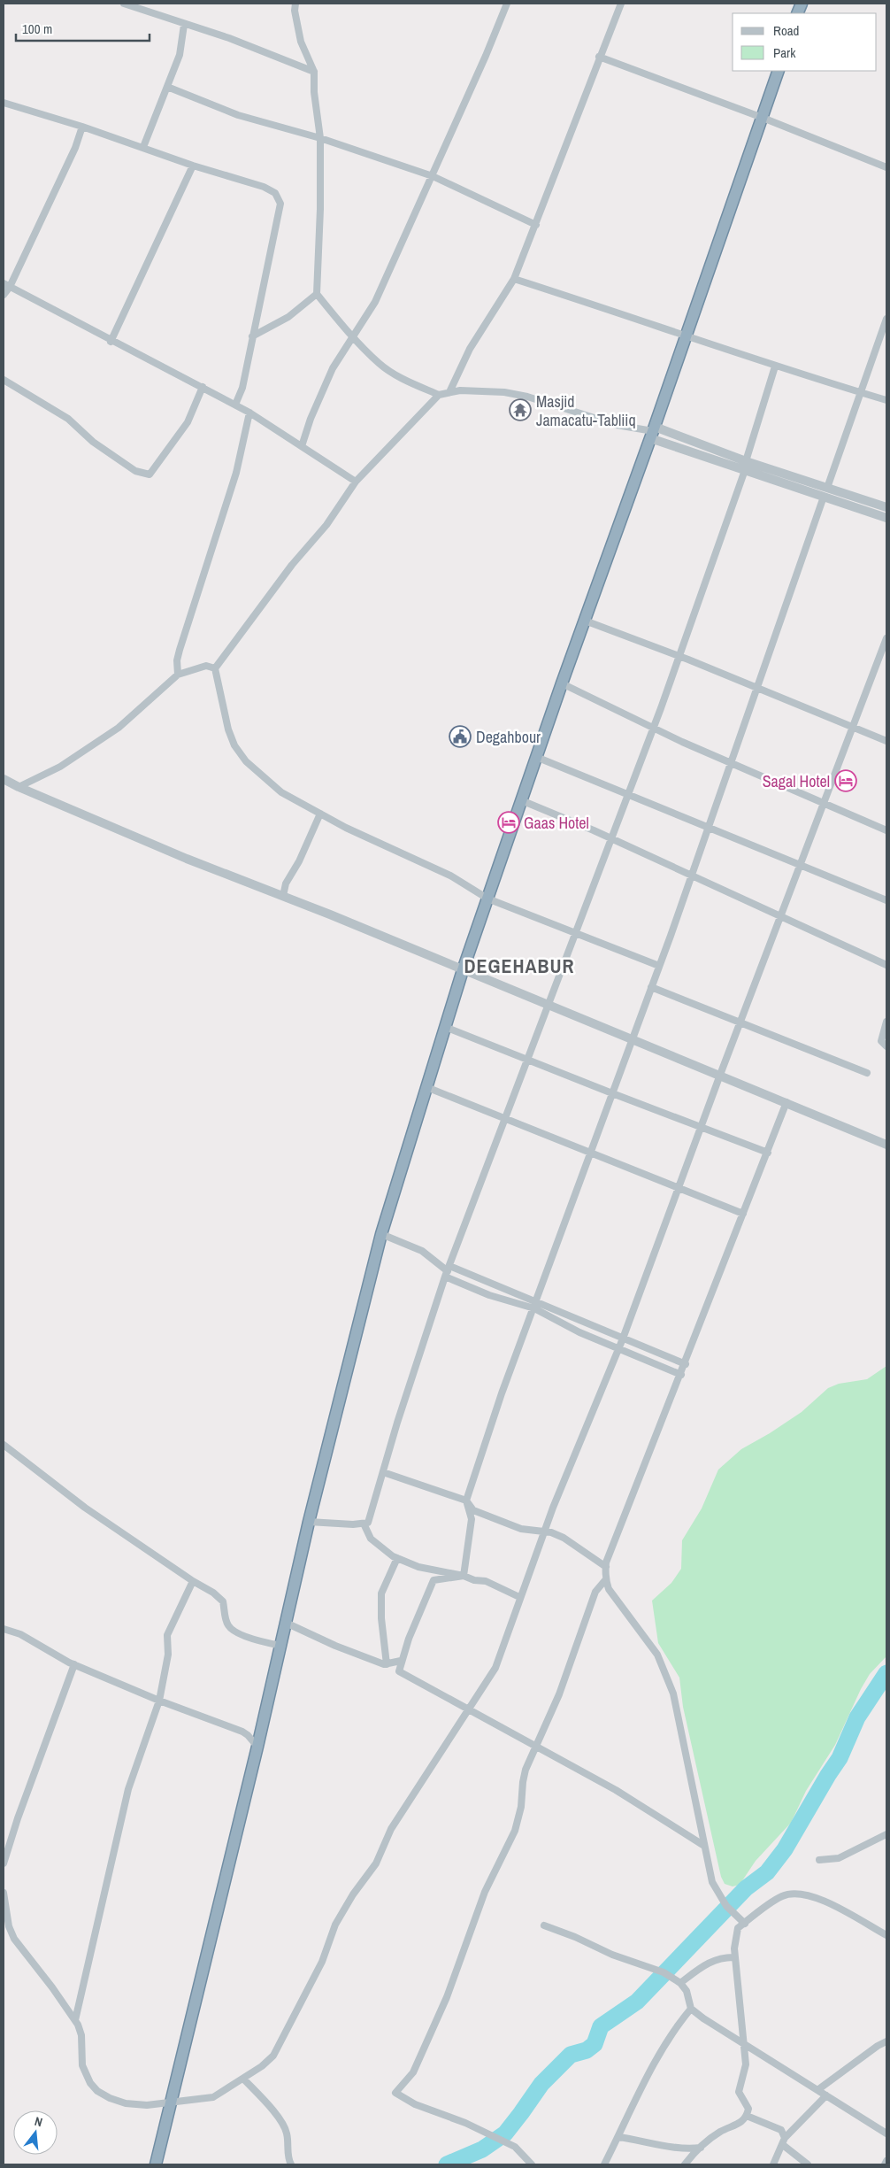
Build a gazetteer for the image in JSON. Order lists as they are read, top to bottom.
{
  "districts": ["DEGEHABUR"],
  "places": {
    "temple": ["Masjid Jamacatu-Tabliiq"],
    "public building": ["Degahbour"],
    "hotel": ["Sagal Hotel", "Gaas Hotel"]
  },
  "legend": ["Road", "Park"],
  "scale_bar": "100 m",
  "north": "top"
}
